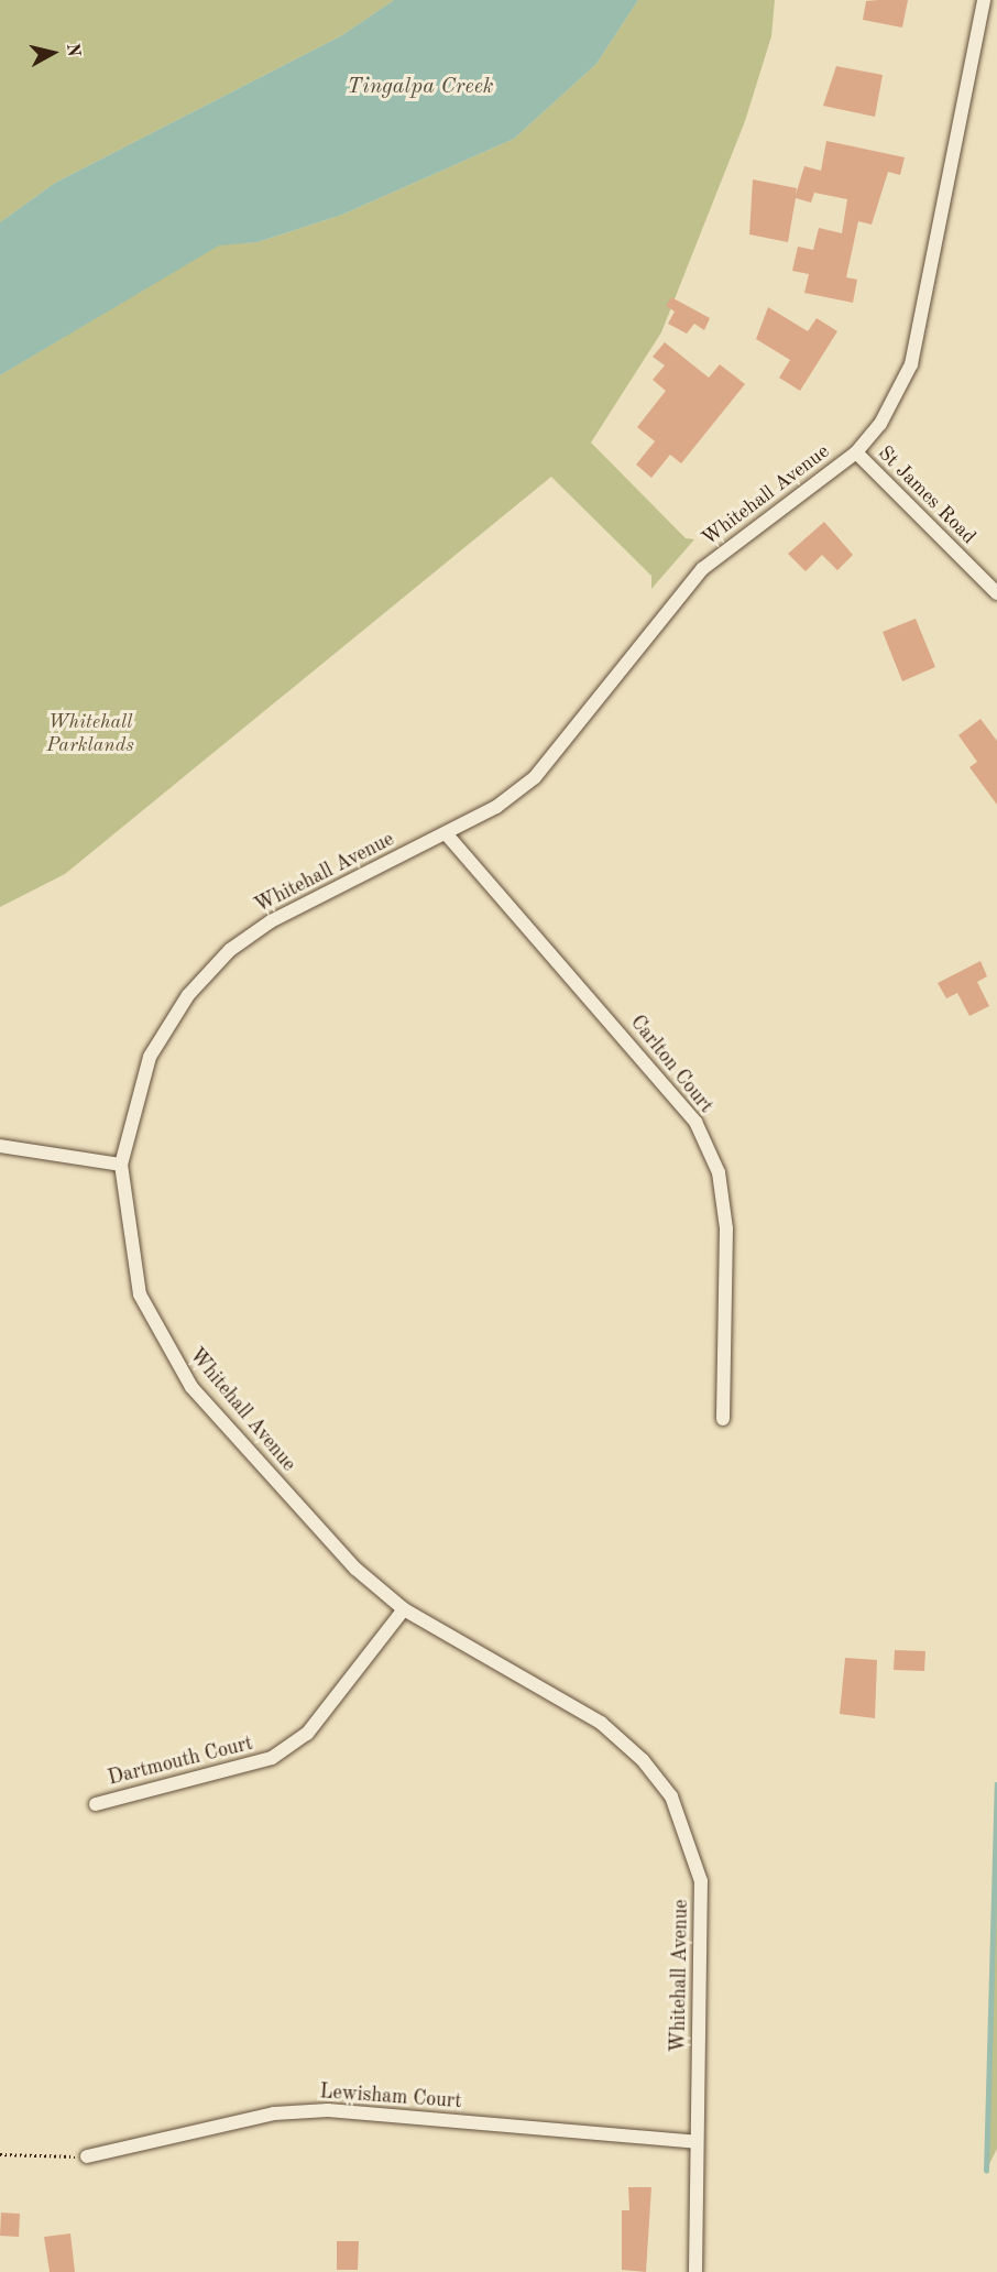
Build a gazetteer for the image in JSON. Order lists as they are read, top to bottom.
{
  "streets": {
    "street": [
      "Whitehall Avenue",
      "St James Road",
      "Carlton Court",
      "Dartmouth Court",
      "Lewisham Court"
    ]
  },
  "crossings": [
    ["Whitehall Avenue", "St James Road"],
    ["Whitehall Avenue", "Carlton Court"],
    ["Whitehall Avenue", "Dartmouth Court"],
    ["Whitehall Avenue", "Lewisham Court"]
  ],
  "water": ["Tingalpa Creek"],
  "parks": ["Whitehall Parklands"],
  "north": "right"
}
